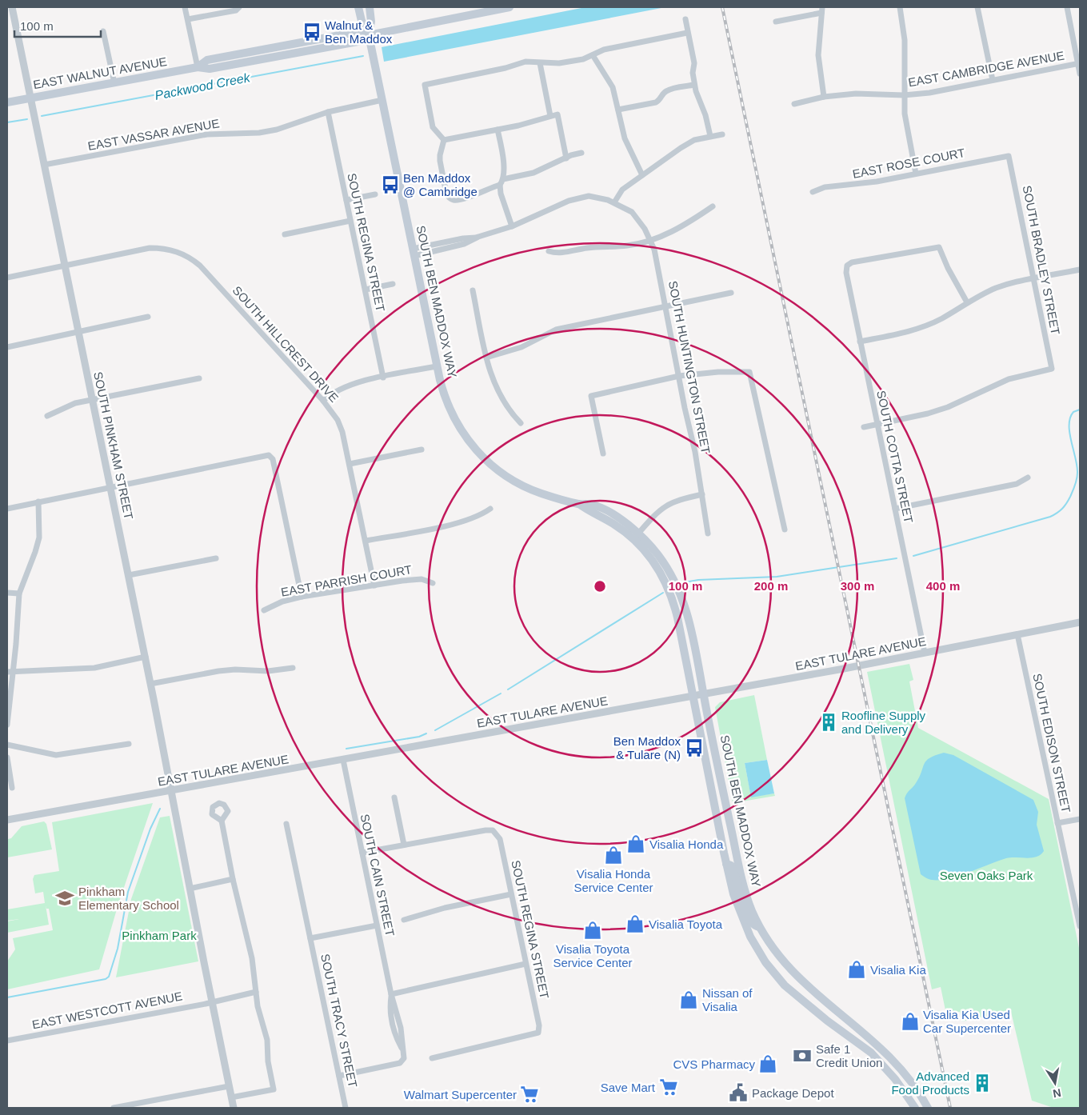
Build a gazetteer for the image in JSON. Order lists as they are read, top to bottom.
{
  "streets": {
    "main road": ["EAST WALNUT AVENUE", "SOUTH BEN MADDOX WAY"],
    "street": [
      "EAST CAMBRIDGE AVENUE",
      "EAST VASSAR AVENUE",
      "EAST ROSE COURT",
      "SOUTH REGINA STREET",
      "SOUTH BRADLEY STREET",
      "SOUTH HILLCREST DRIVE",
      "SOUTH HUNTINGTON STREET",
      "SOUTH PINKHAM STREET",
      "SOUTH COTTA STREET",
      "EAST PARRISH COURT",
      "EAST TULARE AVENUE",
      "SOUTH EDISON STREET",
      "SOUTH CAIN STREET",
      "EAST WESTCOTT AVENUE",
      "SOUTH TRACY STREET"
    ]
  },
  "crossings": [
    ["EAST WALNUT AVENUE", "SOUTH BEN MADDOX WAY"],
    ["EAST WALNUT AVENUE", "SOUTH PINKHAM STREET"],
    ["EAST VASSAR AVENUE", "SOUTH REGINA STREET"],
    ["EAST VASSAR AVENUE", "SOUTH BEN MADDOX WAY"],
    ["EAST VASSAR AVENUE", "SOUTH PINKHAM STREET"],
    ["EAST ROSE COURT", "SOUTH BRADLEY STREET"],
    ["SOUTH BRADLEY STREET", "SOUTH COTTA STREET"],
    ["SOUTH BEN MADDOX WAY", "EAST TULARE AVENUE"],
    ["SOUTH HILLCREST DRIVE", "SOUTH PINKHAM STREET"],
    ["SOUTH HILLCREST DRIVE", "EAST PARRISH COURT"],
    ["SOUTH PINKHAM STREET", "EAST TULARE AVENUE"],
    ["SOUTH PINKHAM STREET", "EAST WESTCOTT AVENUE"],
    ["SOUTH COTTA STREET", "EAST TULARE AVENUE"],
    ["EAST TULARE AVENUE", "SOUTH EDISON STREET"],
    ["EAST TULARE AVENUE", "SOUTH CAIN STREET"],
    ["SOUTH CAIN STREET", "SOUTH TRACY STREET"]
  ],
  "water": ["Packwood Creek"],
  "parks": ["Seven Oaks Park", "Pinkham Park"],
  "places": {
    "bus stop": ["Walnut & Ben Maddox", "Ben Maddox @ Cambridge", "Ben Maddox & Tulare (N)"],
    "building": ["Roofline Supply and Delivery", "Advanced Food Products"],
    "shop": [
      "Visalia Honda",
      "Visalia Honda Service Center",
      "Visalia Toyota",
      "Visalia Toyota Service Center",
      "Visalia Kia",
      "Nissan of Visalia",
      "Visalia Kia Used Car Supercenter",
      "CVS Pharmacy"
    ],
    "school or university": ["Pinkham Elementary School"],
    "bank": ["Safe 1 Credit Union"],
    "supermarket": ["Save Mart", "Walmart Supercenter"],
    "public building": ["Package Depot"]
  },
  "scale_bar": "100 m",
  "north": "bottom",
  "rings": [
    "100 m",
    "200 m",
    "300 m",
    "400 m"
  ]
}
